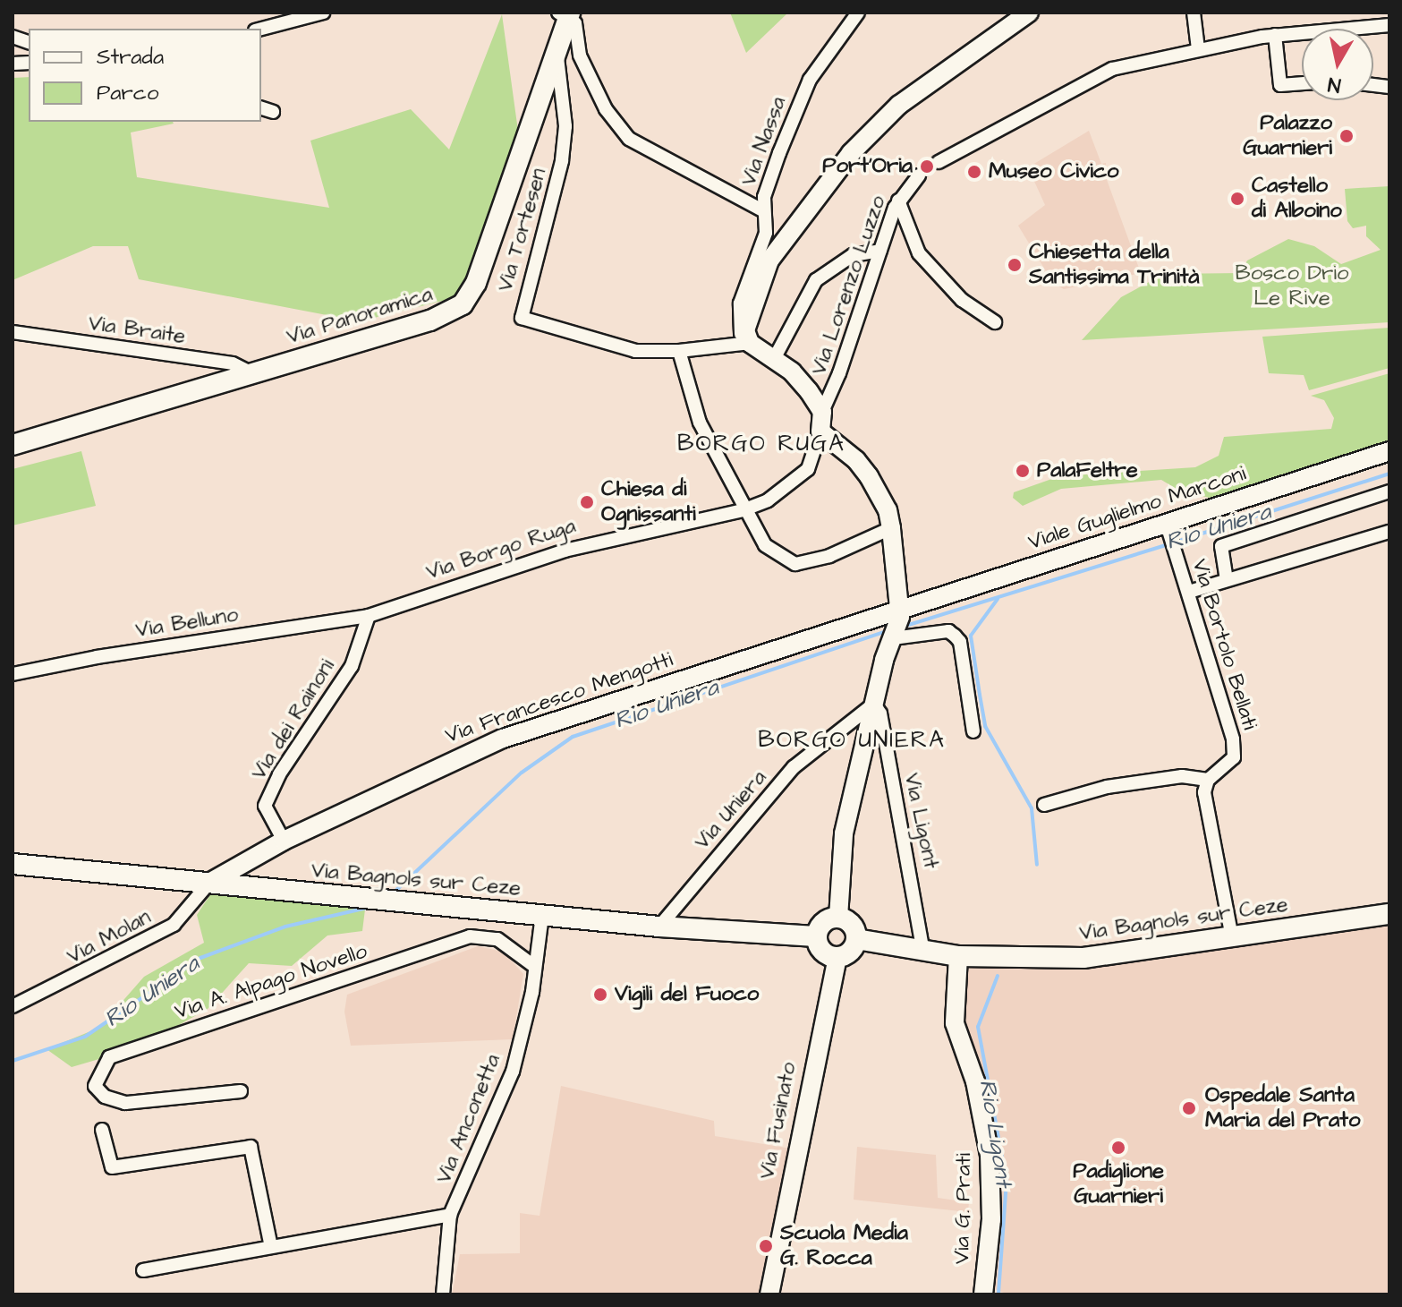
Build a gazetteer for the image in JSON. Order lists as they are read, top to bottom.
{
  "streets": {
    "main road": ["Via Panoramica", "Via Bagnols sur Ceze"],
    "street": [
      "Via Nassa",
      "Via Tortesen",
      "Via Lorenzo Luzzo",
      "Via Braite",
      "Viale Guglielmo Marconi",
      "Via Borgo Ruga",
      "Via Belluno",
      "Via Bortolo Bellati",
      "Via Francesco Mengotti",
      "Via dei Rainoni",
      "Via Uniera",
      "Via Ligont",
      "Via Molan",
      "Via A. Alpago Novello",
      "Via Anconetta",
      "Via Fusinato",
      "Via G. Prati"
    ]
  },
  "crossings": [
    ["Via Nassa", "Via Tortesen"],
    ["Via Tortesen", "Via Panoramica"],
    ["Via Panoramica", "Via Braite"],
    ["Viale Guglielmo Marconi", "Via Bortolo Bellati"],
    ["Viale Guglielmo Marconi", "Via Francesco Mengotti"],
    ["Via Borgo Ruga", "Via Belluno"],
    ["Via Borgo Ruga", "Via dei Rainoni"],
    ["Via Belluno", "Via dei Rainoni"],
    ["Via Francesco Mengotti", "Via dei Rainoni"],
    ["Via Francesco Mengotti", "Via Bagnols sur Ceze"],
    ["Via Francesco Mengotti", "Via Molan"],
    ["Via Uniera", "Via Ligont"],
    ["Via Uniera", "Via Bagnols sur Ceze"],
    ["Via Ligont", "Via Bagnols sur Ceze"],
    ["Via Bagnols sur Ceze", "Via Molan"],
    ["Via Bagnols sur Ceze", "Via Anconetta"],
    ["Via Bagnols sur Ceze", "Via Fusinato"],
    ["Via Bagnols sur Ceze", "Via G. Prati"],
    ["Via A. Alpago Novello", "Via Anconetta"]
  ],
  "districts": ["BORGO RUGA", "BORGO UNIERA"],
  "water": ["Rio Uniera", "Rio Ligont"],
  "parks": ["Bosco Drio Le Rive"],
  "places": [
    "Palazzo Guarnieri",
    "Port'Oria",
    "Museo Civico",
    "Castello di Alboino",
    "Chiesetta della Santissima Trinità",
    "PalaFeltre",
    "Chiesa di Ognissanti",
    "Vigili del Fuoco",
    "Ospedale Santa Maria del Prato",
    "Padiglione Guarnieri",
    "Scuola Media G. Rocca"
  ],
  "legend": ["Strada", "Parco"],
  "north": "bottom"
}
